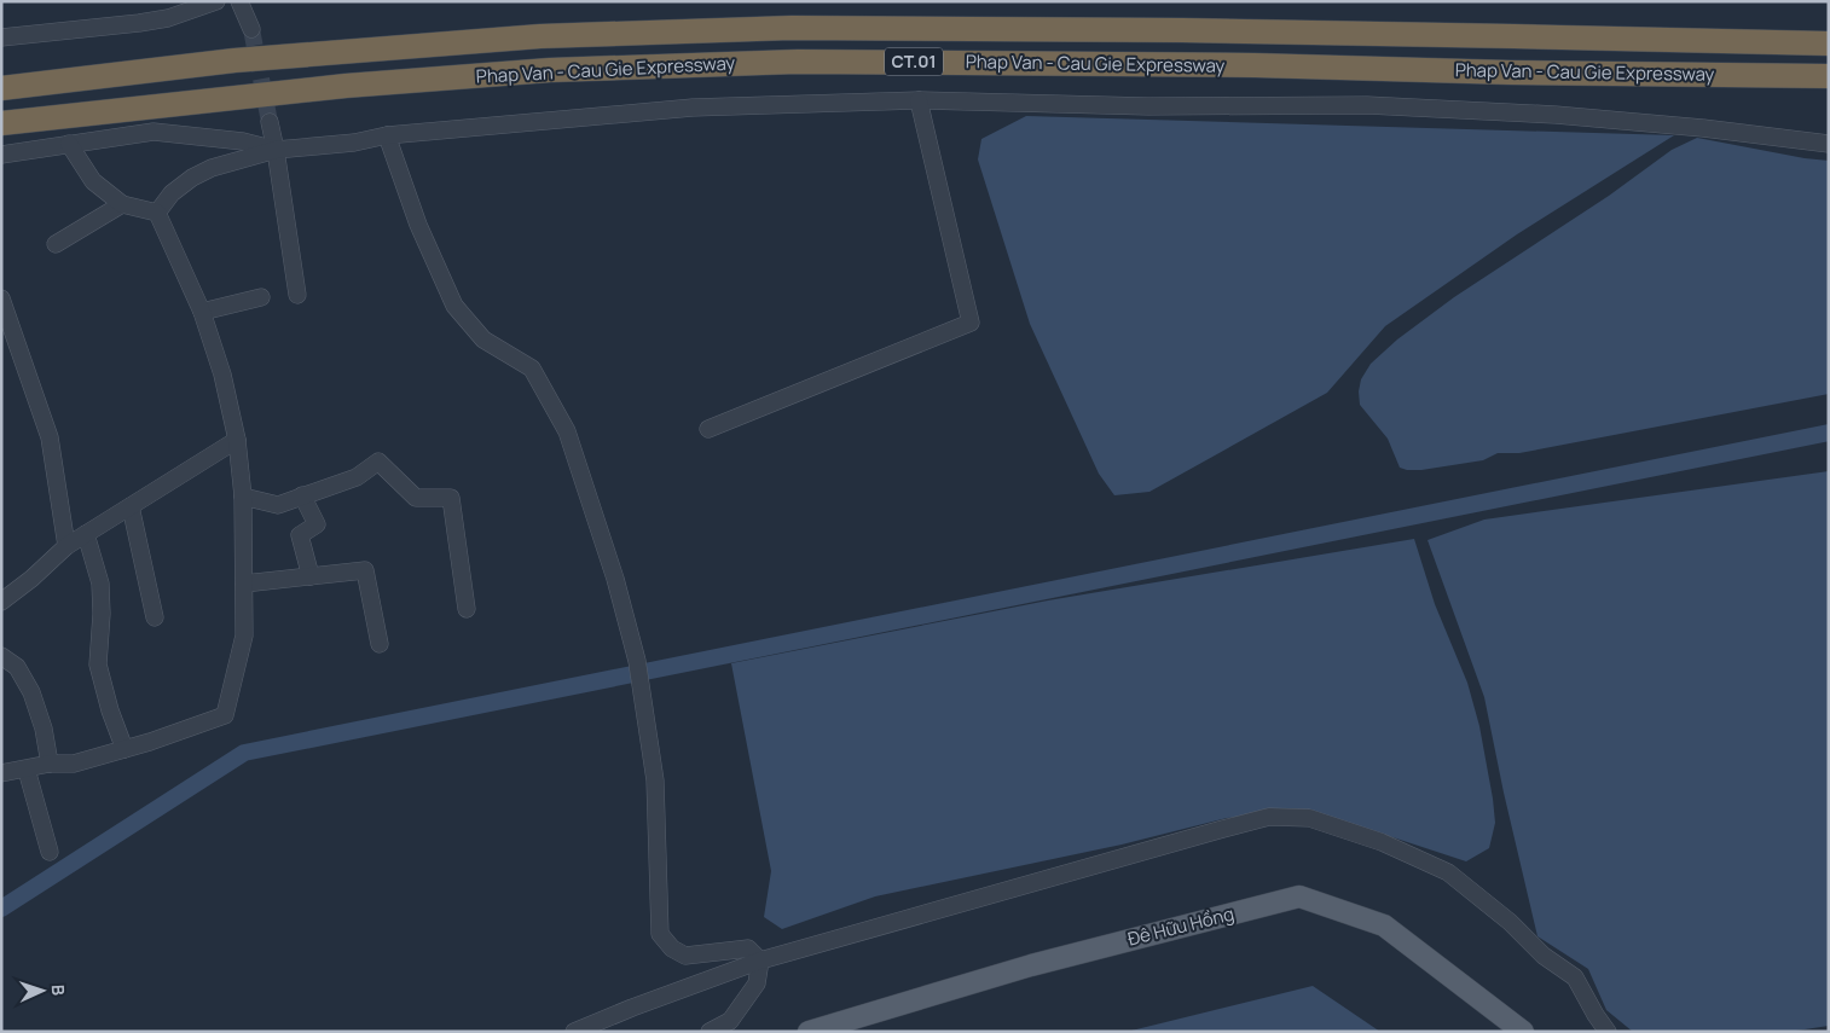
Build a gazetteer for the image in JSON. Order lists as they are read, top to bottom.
{
  "streets": {
    "highway": ["CT.01", "Phap Van - Cau Gie Expressway"],
    "main road": ["Đê Hữu Hồng"]
  },
  "north": "right"
}
